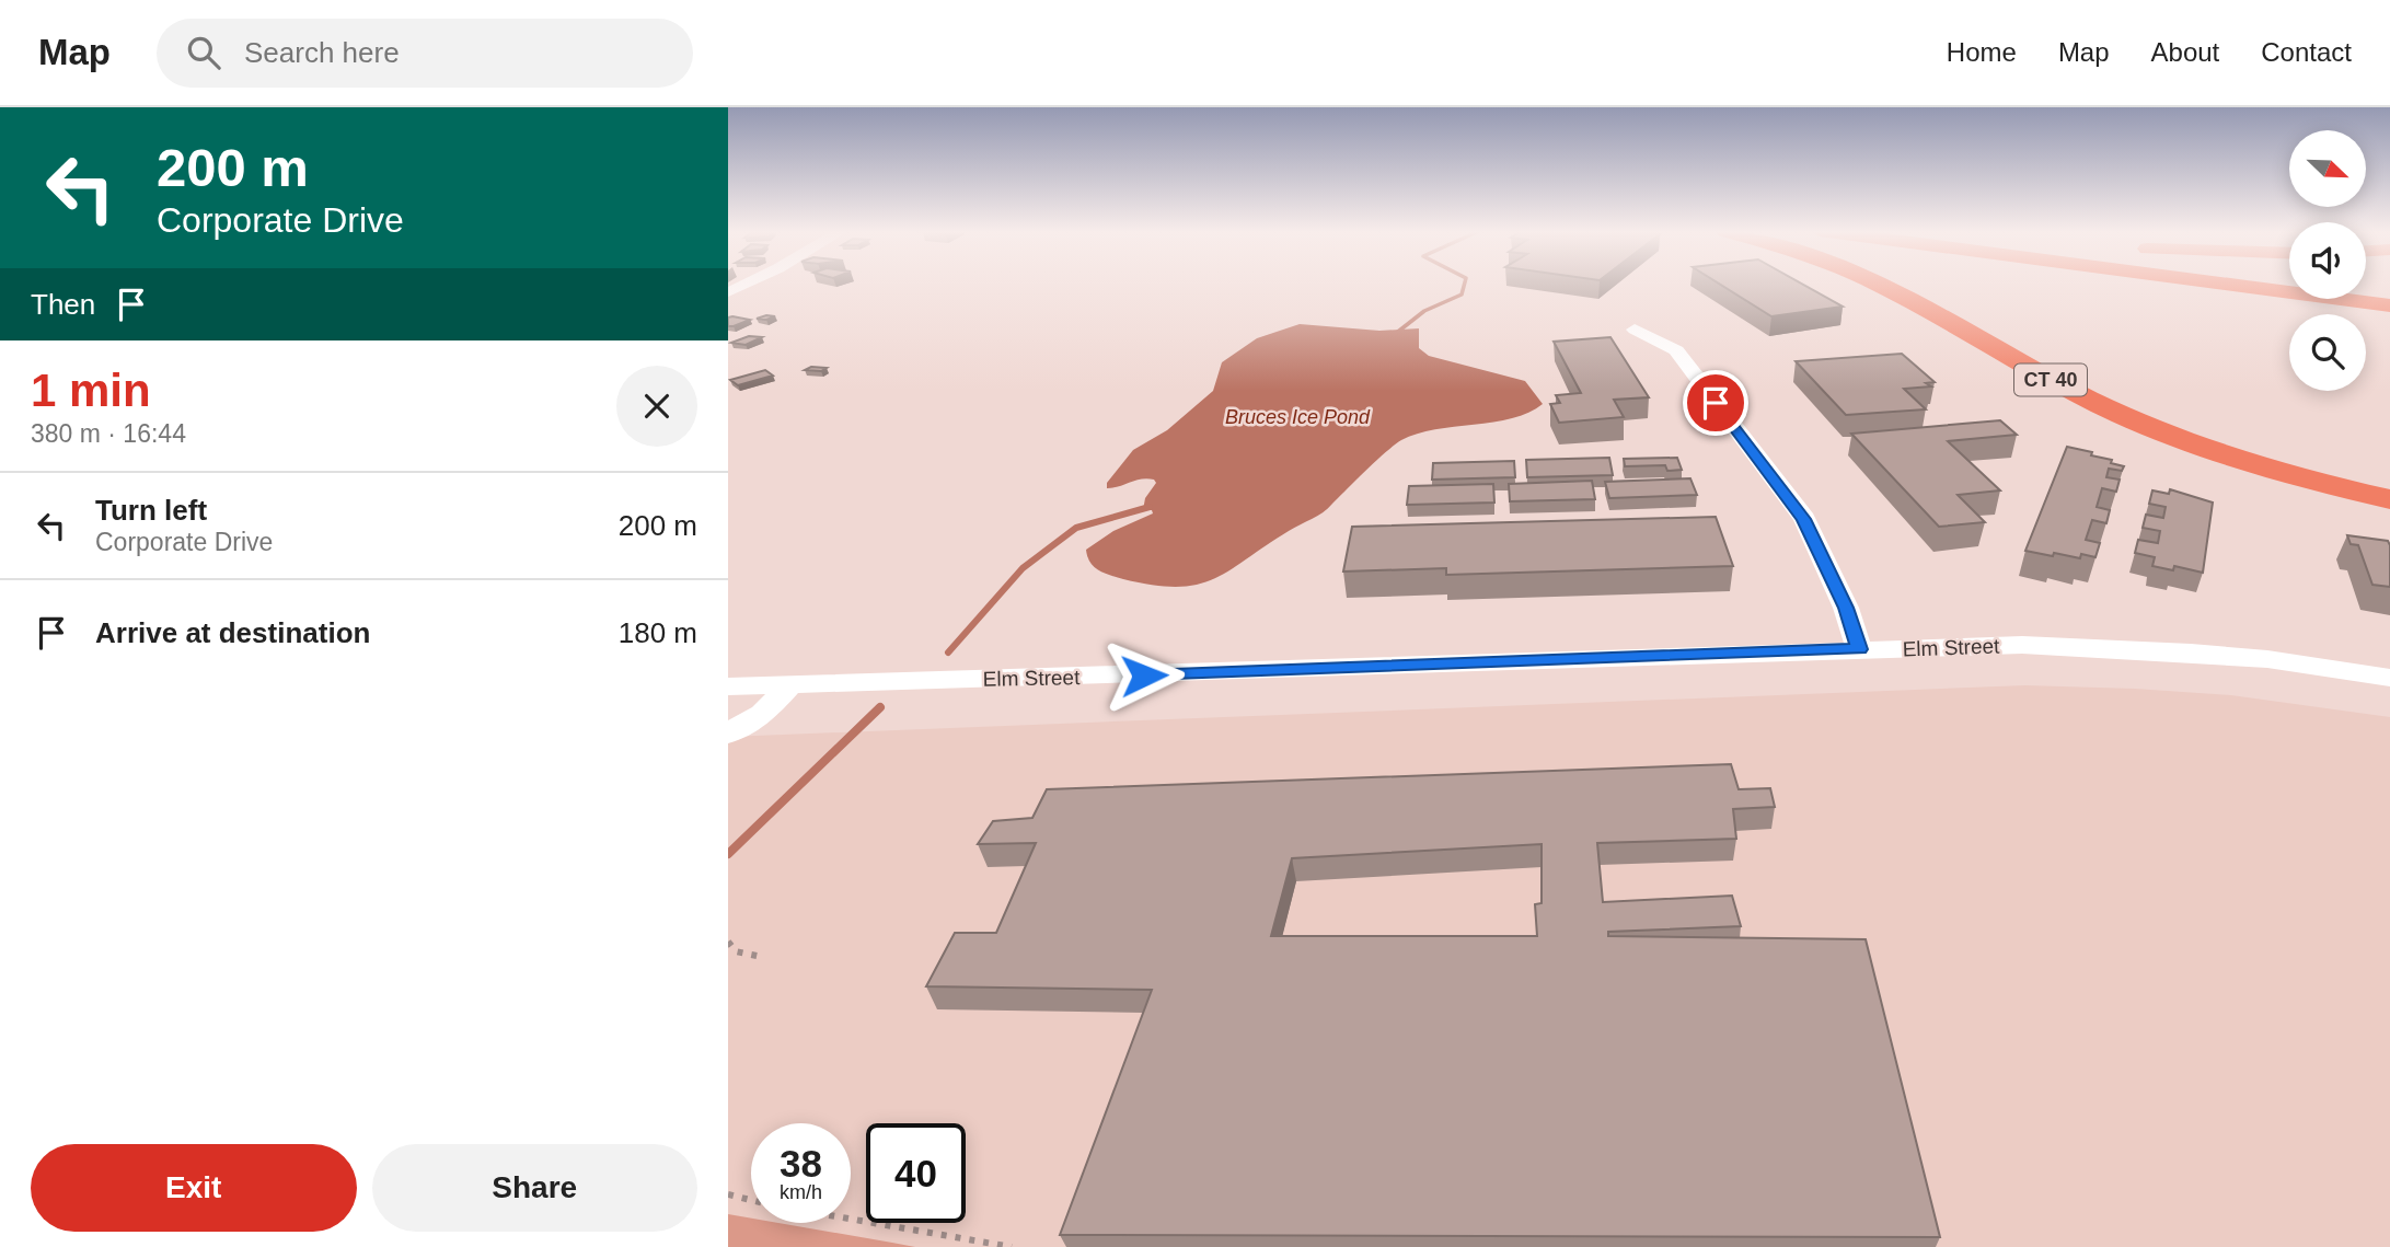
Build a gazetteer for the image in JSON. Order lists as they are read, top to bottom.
{
  "streets": {
    "highway": ["CT 40"],
    "street": ["Elm Street"]
  },
  "water": ["Bruces Ice Pond"],
  "north": "bottom right",
  "page": {
    "header": "Map",
    "search": "Search here",
    "nav": [
      "Home",
      "Map",
      "About",
      "Contact"
    ],
    "turn": ["200 m", "Corporate Drive"],
    "then": "Then",
    "heading": ["1 min", "380 m · 16:44"],
    "list": [
      {
        "name": "Turn left",
        "note": "Corporate Drive",
        "value": "200 m"
      },
      {
        "name": "Arrive at destination",
        "value": "180 m"
      }
    ],
    "speed": "38 km/h",
    "limit": "40",
    "buttons": ["Exit", "Share"]
  }
}
